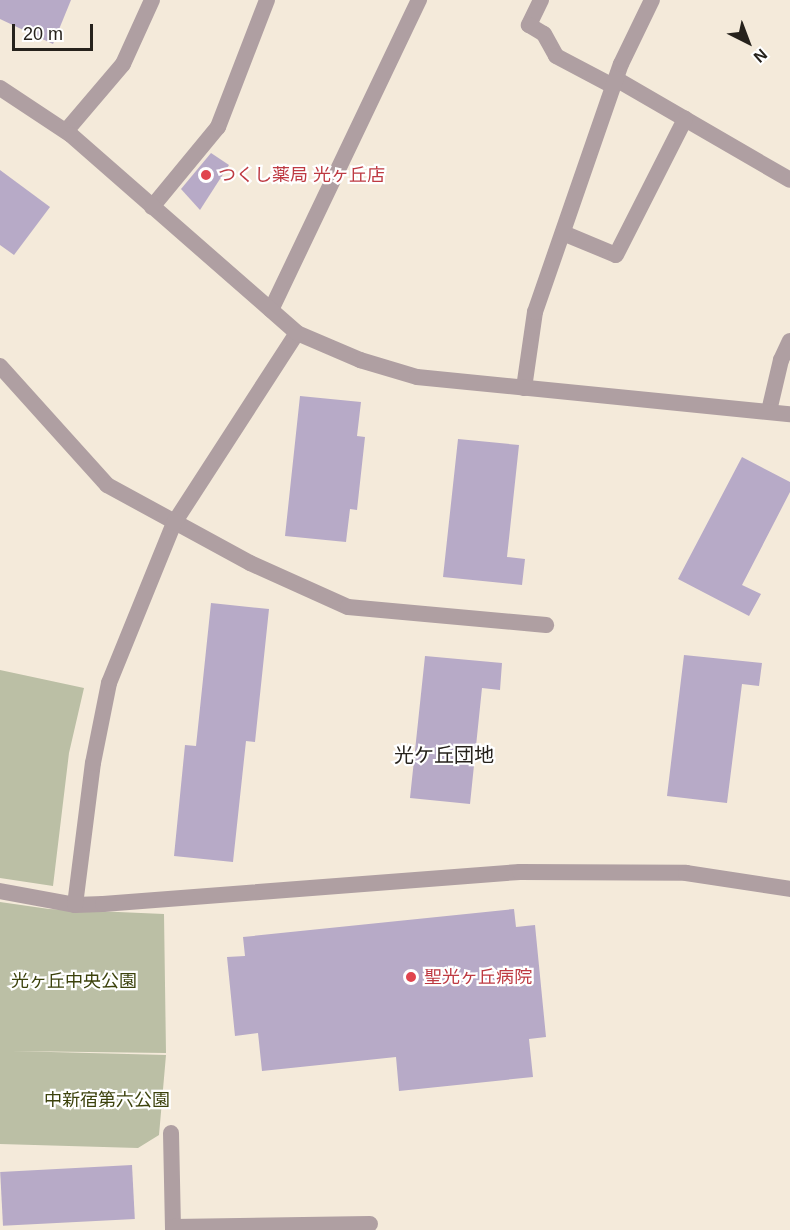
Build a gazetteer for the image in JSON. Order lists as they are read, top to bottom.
{
  "districts": ["光ケ丘団地"],
  "parks": ["光ヶ丘中央公園", "中新宿第六公園"],
  "places": ["つくし薬局 光ヶ丘店", "聖光ヶ丘病院"],
  "scale_bar": "20 m",
  "north": "bottom right"
}
